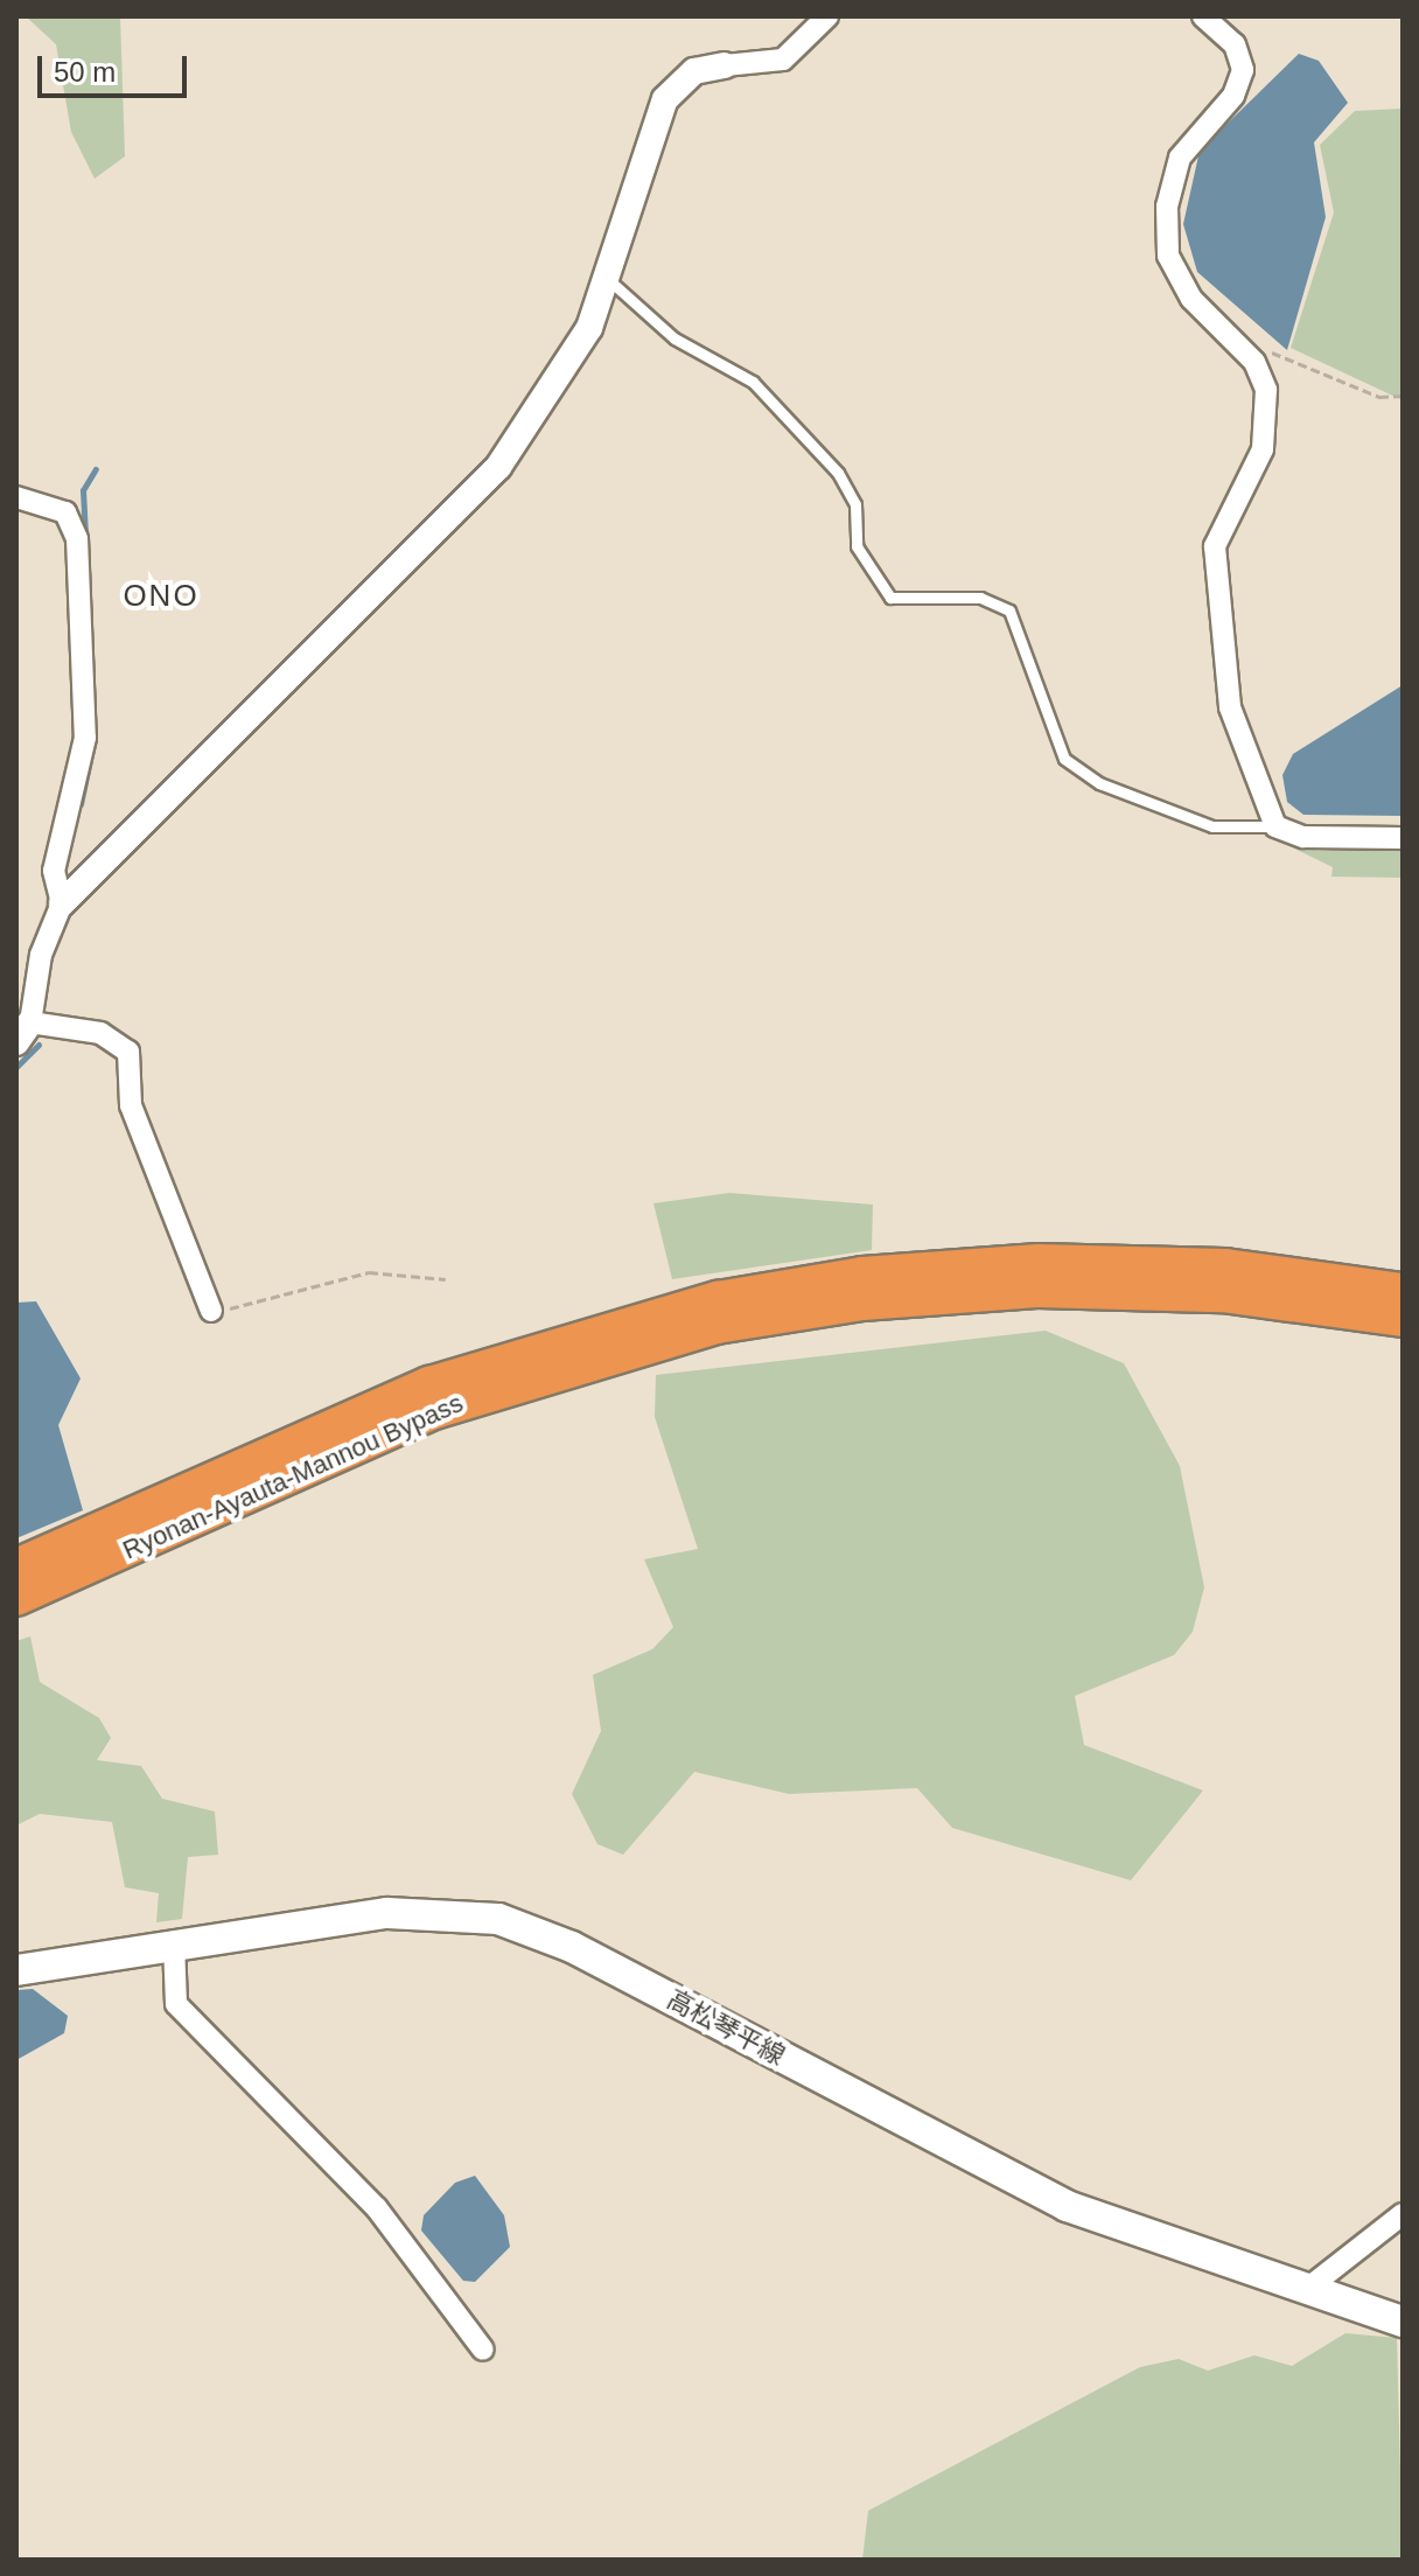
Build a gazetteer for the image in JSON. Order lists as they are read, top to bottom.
{
  "streets": {
    "highway": ["Ryonan-Ayauta-Mannou Bypass"],
    "main road": ["高松琴平線"]
  },
  "districts": ["ONO"],
  "scale_bar": "50 m"
}
